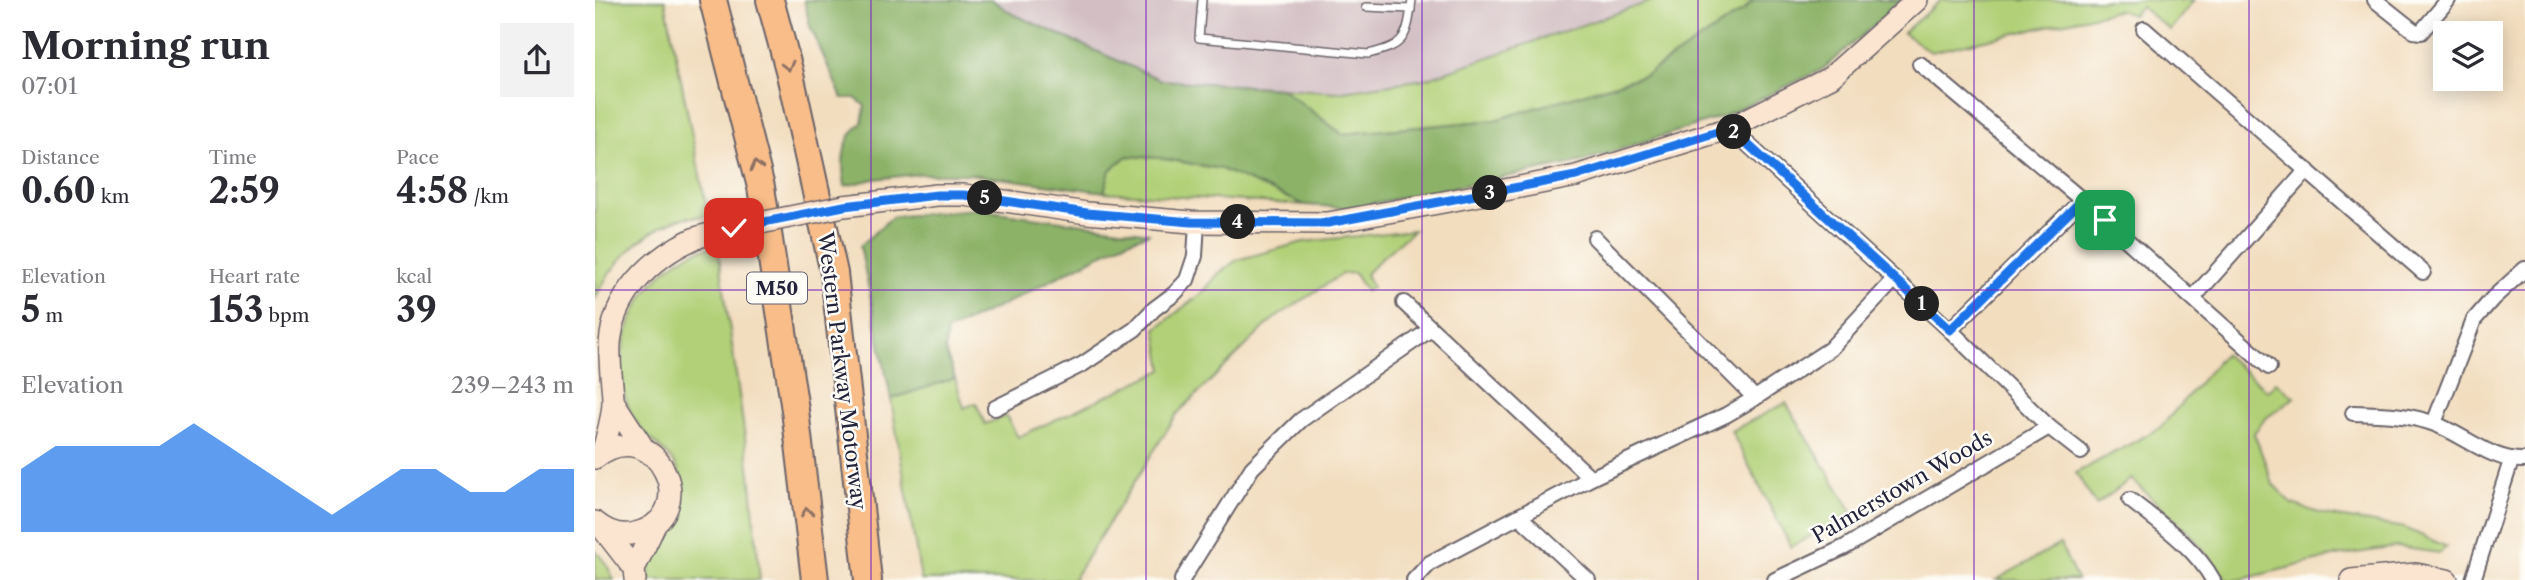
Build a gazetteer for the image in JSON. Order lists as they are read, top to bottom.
{
  "streets": {
    "highway": ["M50", "Western Parkway Motorway"],
    "street": ["Palmerstown Woods"]
  },
  "page": {
    "heading": ["Morning run", "07:01"],
    "pins": [
      "2",
      "3",
      "5",
      "4",
      "1"
    ],
    "stats": [
      ["Distance", "0.60 km"],
      ["Time", "2:59"],
      ["Pace", "4:58 /km"],
      ["Elevation", "5 m"],
      ["Heart rate", "153 bpm"],
      ["kcal", "39"]
    ],
    "chart": ["Elevation", "239–243 m"]
  }
}
